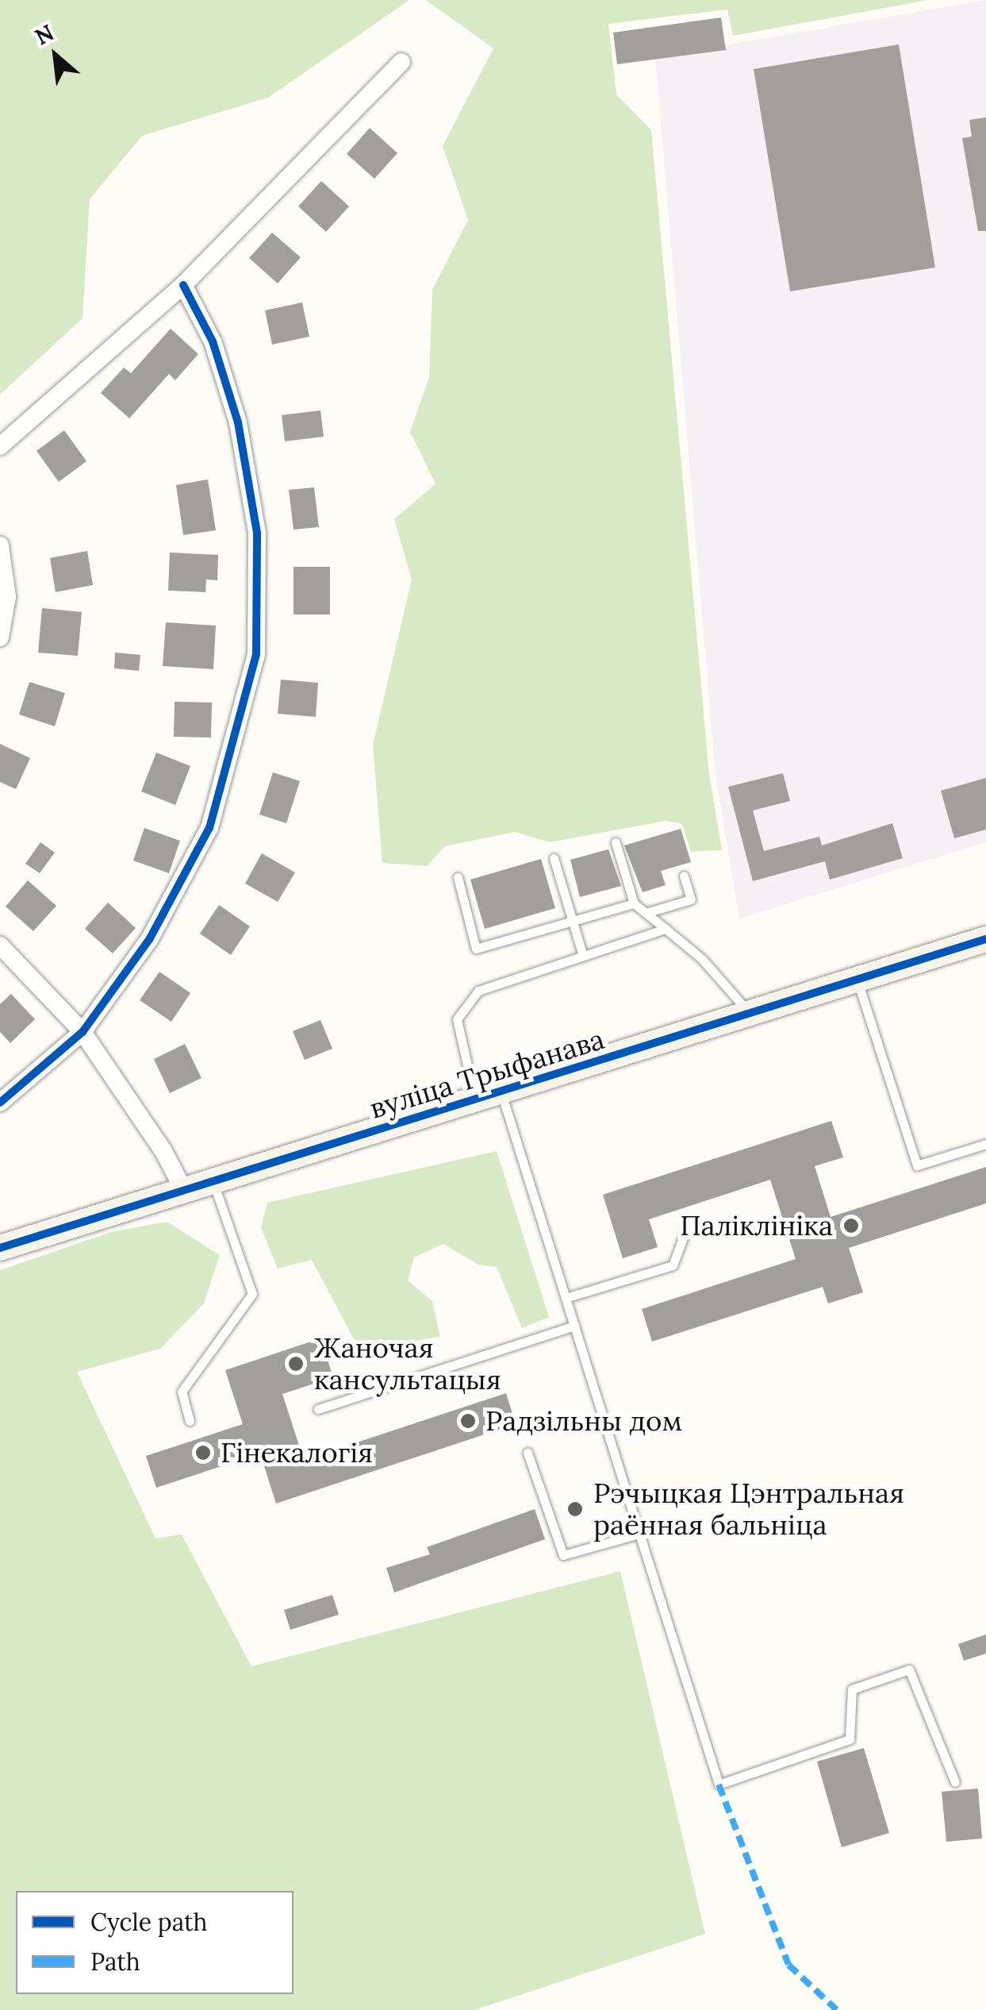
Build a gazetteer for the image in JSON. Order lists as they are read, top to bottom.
{
  "streets": {
    "street": ["вуліца Трыфанава"]
  },
  "places": [
    "Паліклініка",
    "Жаночая кансультацыя",
    "Радзільны дом",
    "Гінекалогія",
    "Рэчыцкая Цэнтральная раённая бальніца"
  ],
  "legend": ["Cycle path", "Path"],
  "north": "top left"
}
